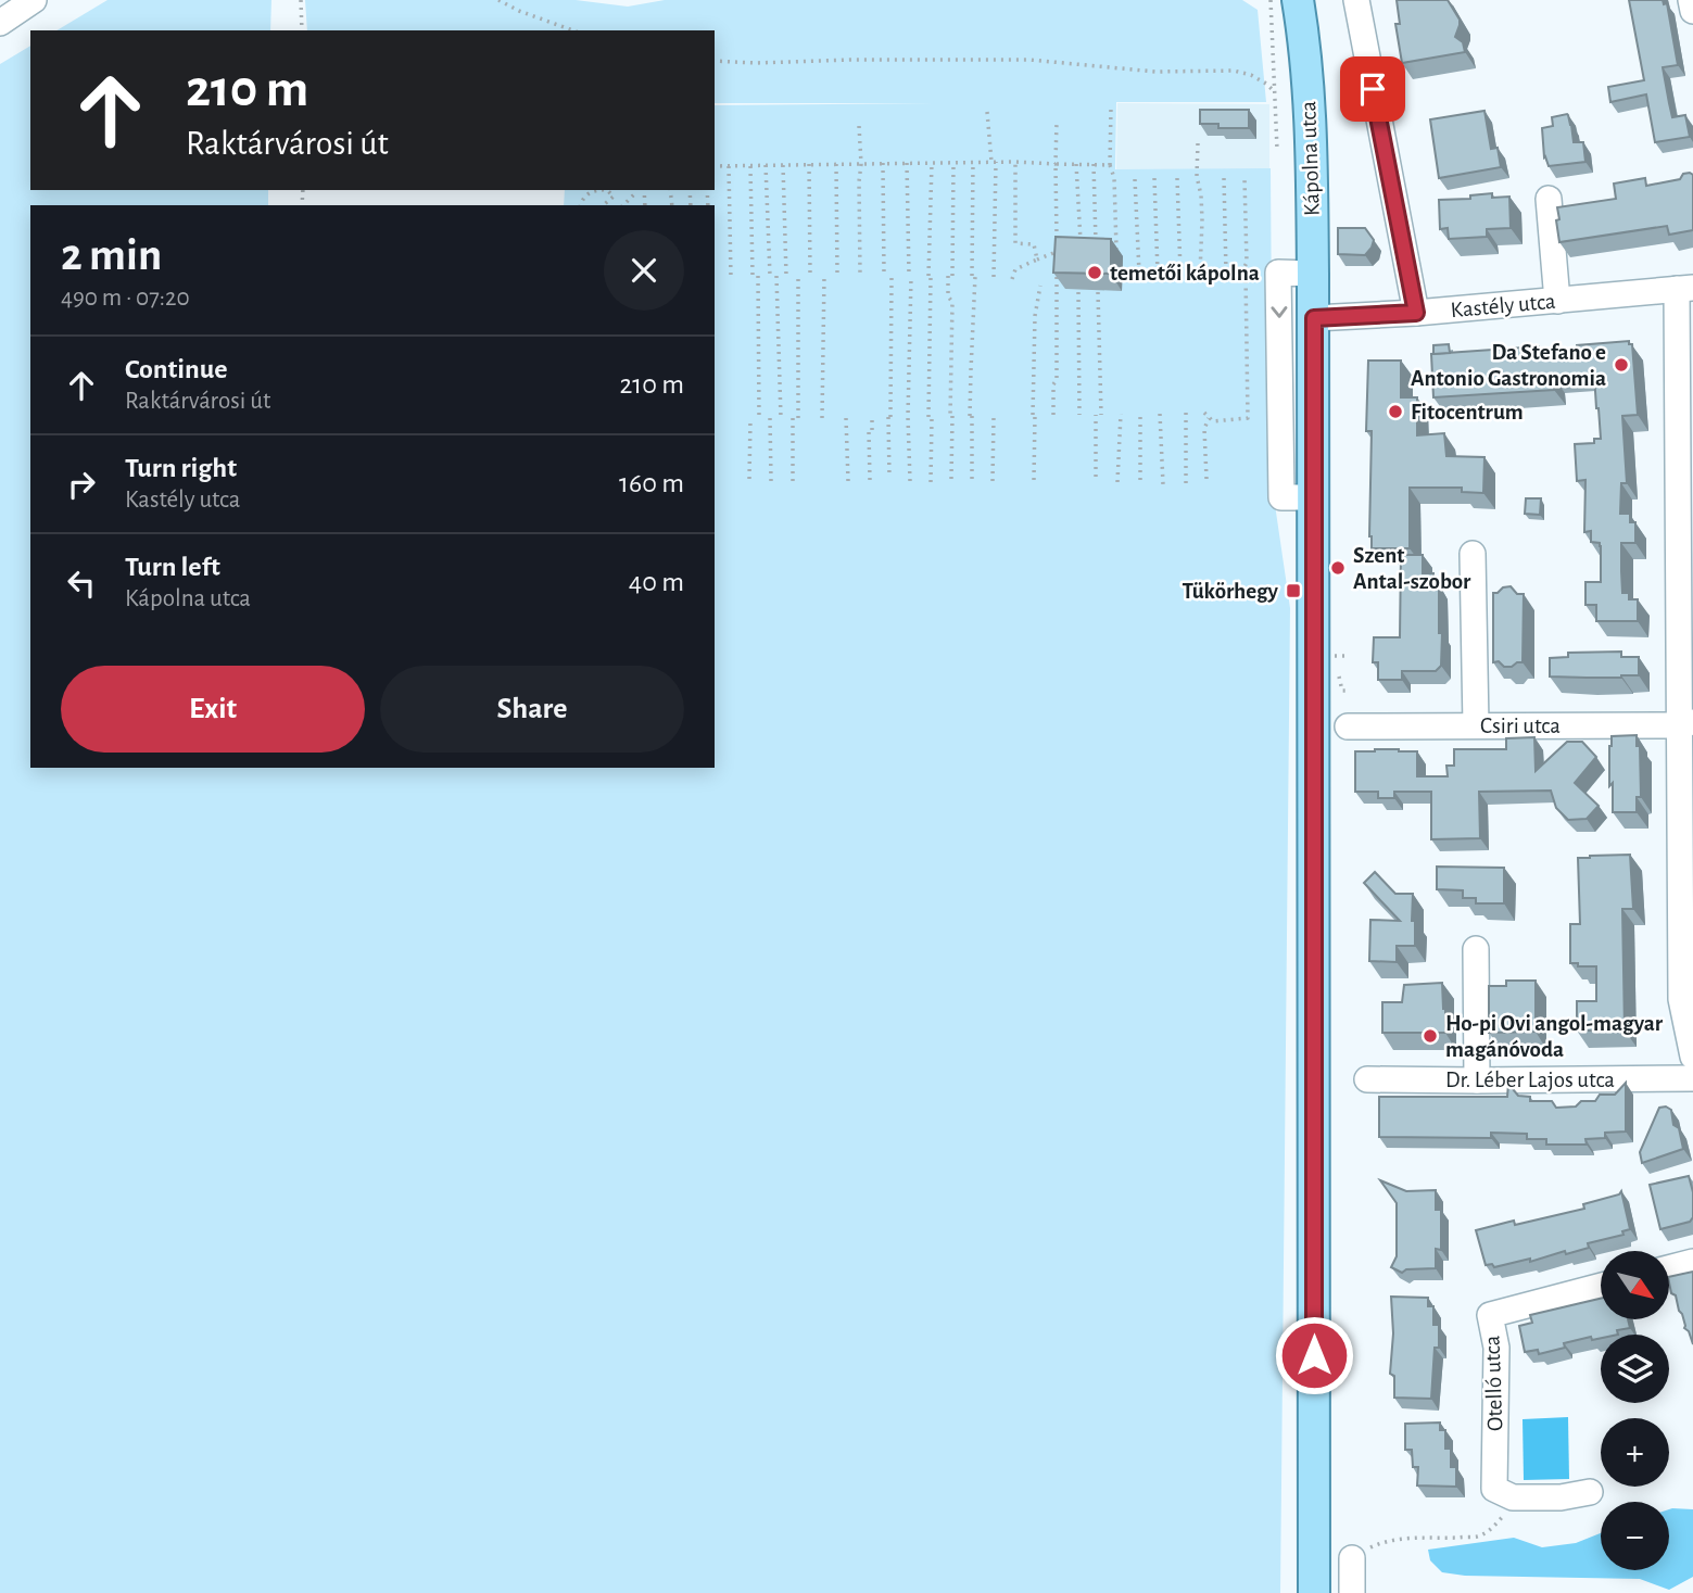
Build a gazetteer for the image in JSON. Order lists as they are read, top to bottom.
{
  "streets": {
    "main road": ["Kápolna utca"],
    "street": [
      "Kastély utca",
      "Csiri utca",
      "Dr. Léber Lajos utca",
      "Otelló utca"
    ]
  },
  "crossings": [
    ["Kápolna utca", "Kastély utca"]
  ],
  "places": {
    "other": [
      "temetői kápolna",
      "Da Stefano e Antonio Gastronomia",
      "Fitocentrum",
      "Szent Antal-szobor",
      "Ho-pi Ovi angol-magyar magánóvoda"
    ],
    "transit": ["Tükörhegy"]
  },
  "north": "bottom right",
  "page": {
    "turn": ["210 m", "Raktárvárosi út"],
    "heading": ["2 min", "490 m · 07:20"],
    "list": [
      {
        "name": "Continue",
        "note": "Raktárvárosi út",
        "value": "210 m"
      },
      {
        "name": "Turn right",
        "note": "Kastély utca",
        "value": "160 m"
      },
      {
        "name": "Turn left",
        "note": "Kápolna utca",
        "value": "40 m"
      }
    ],
    "buttons": ["Exit", "Share"],
    "map_buttons": ["+", "−"]
  }
}
